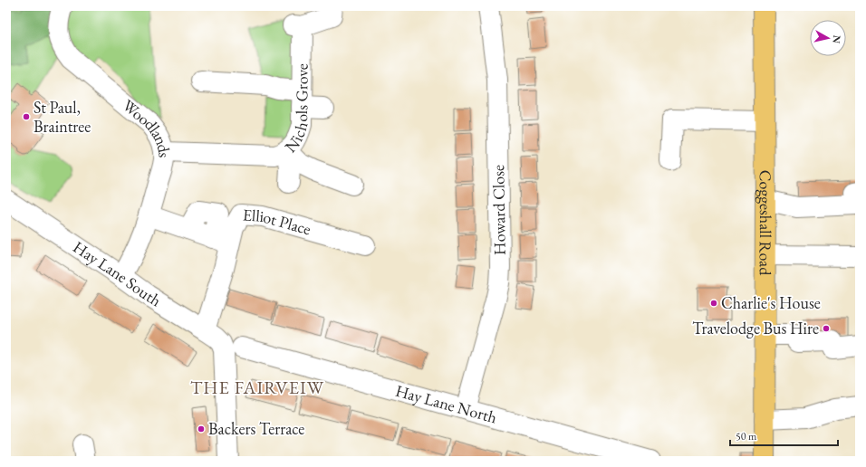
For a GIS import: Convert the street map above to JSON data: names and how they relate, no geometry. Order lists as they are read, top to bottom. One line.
{"streets":{"main road":["Coggeshall Road"],"street":["Nichols Grove","Woodlands","Howard Close","Elliot Place","Hay Lane South","Hay Lane North"]},"crossings":[["Nichols Grove","Woodlands"],["Woodlands","Hay Lane South"],["Howard Close","Hay Lane North"],["Elliot Place","Hay Lane South"],["Hay Lane South","Hay Lane North"]],"districts":["THE FAIRVEIW"],"places":["St Paul, Braintree","Charlie's House","Travelodge Bus Hire","Backers Terrace"],"scale_bar":"50 m","north":"right"}
